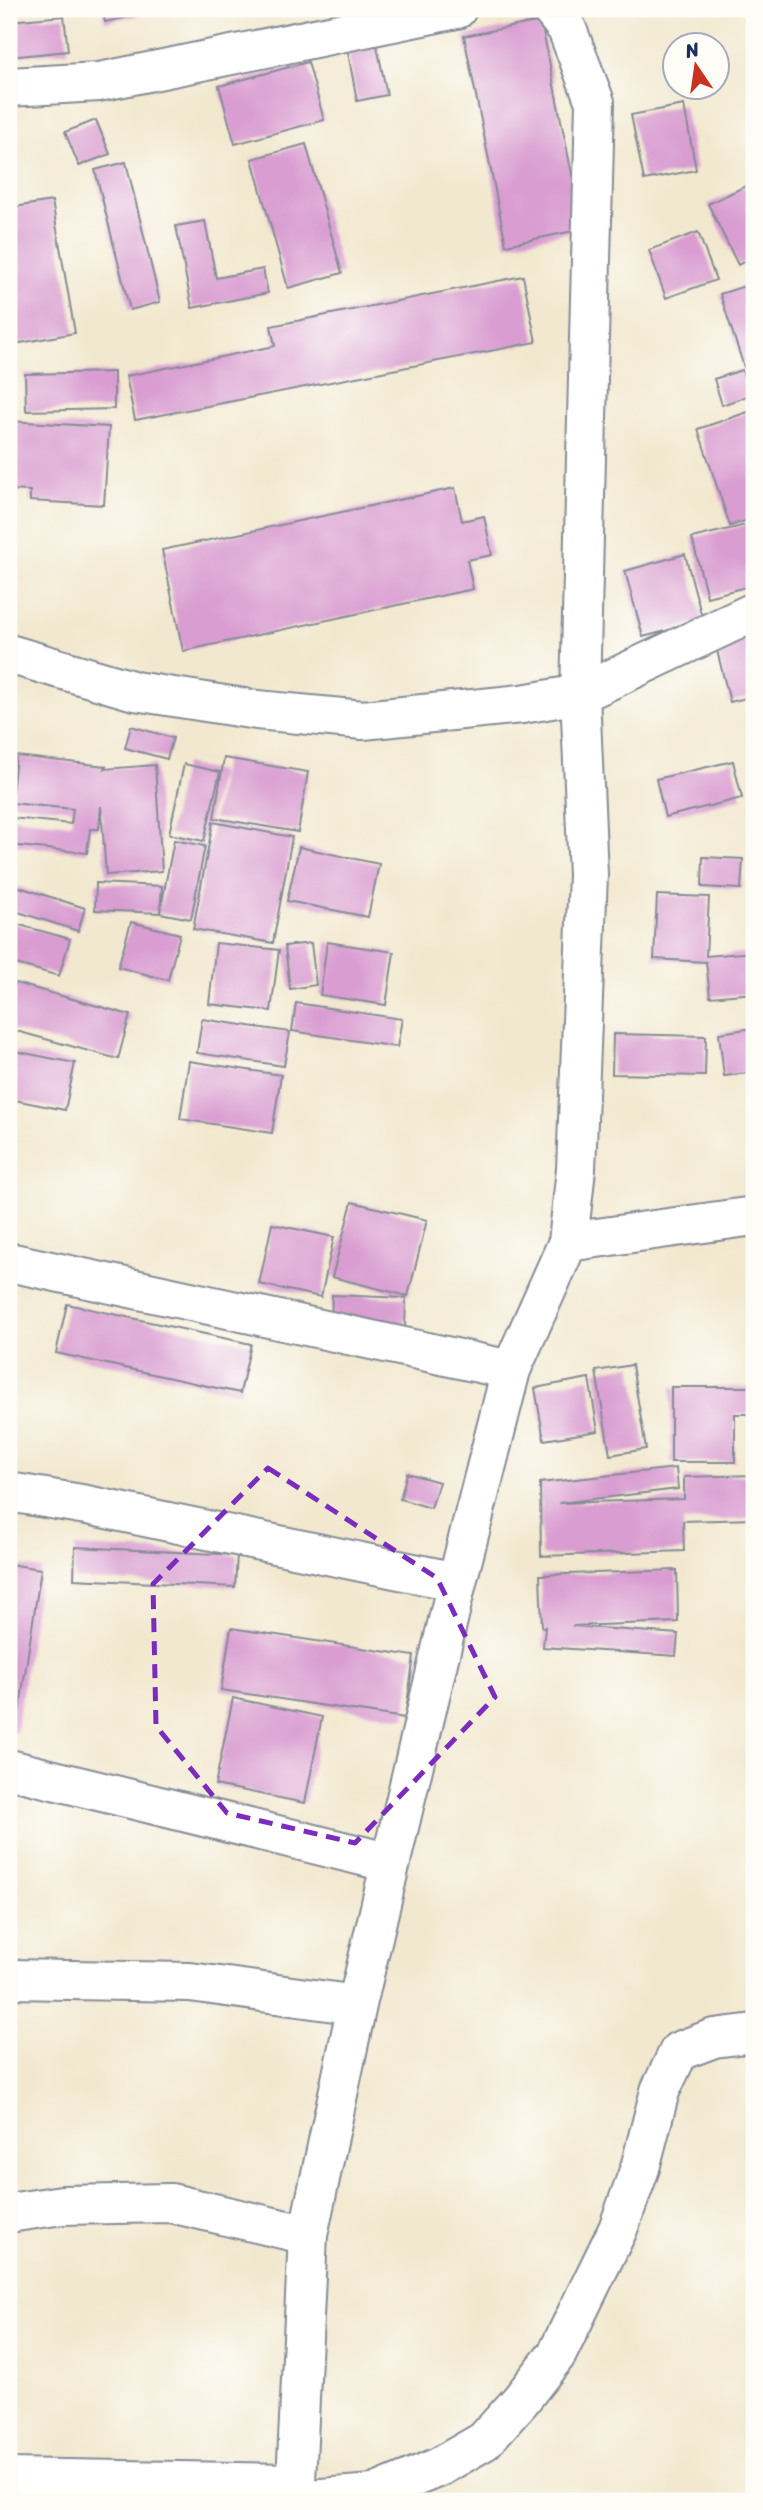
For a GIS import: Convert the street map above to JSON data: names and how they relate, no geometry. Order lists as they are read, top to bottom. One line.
{"north":"top"}
